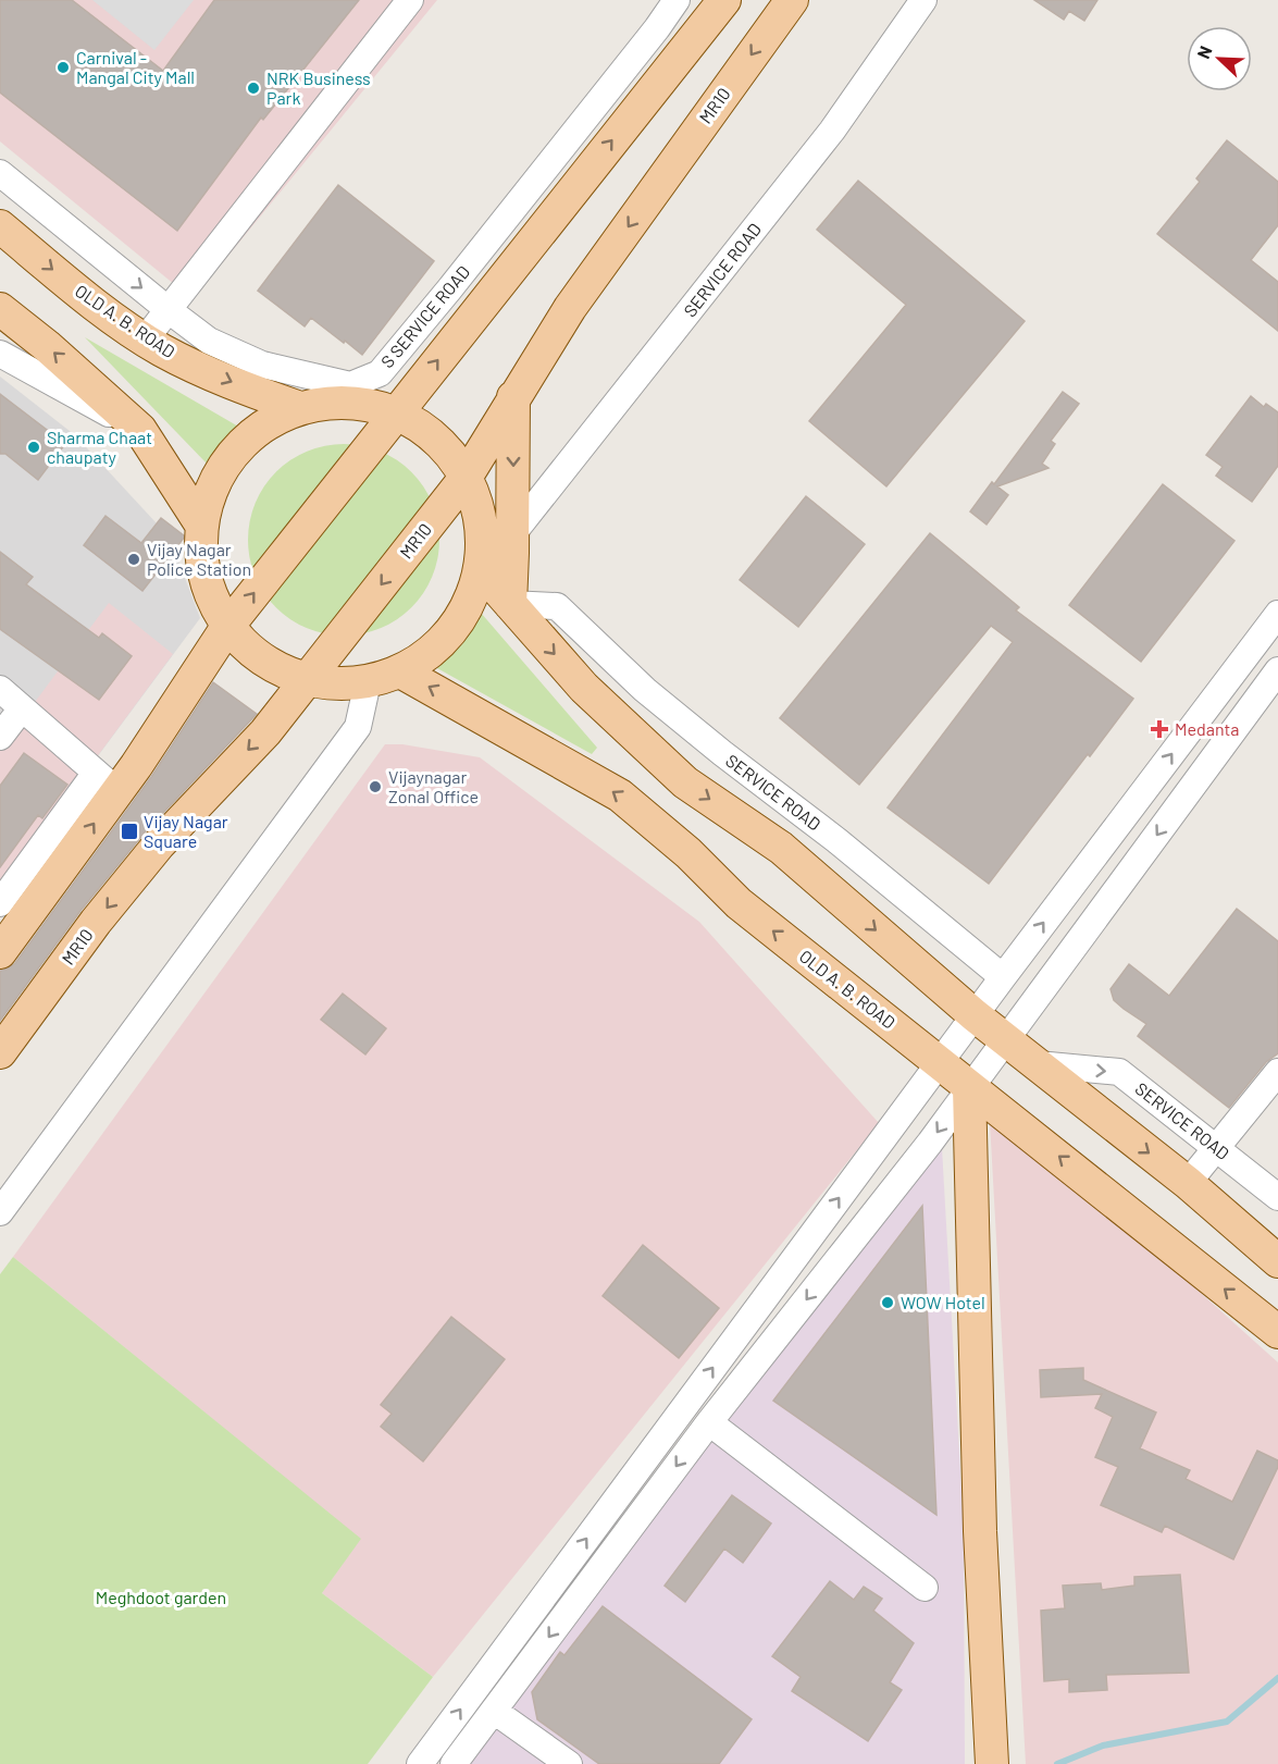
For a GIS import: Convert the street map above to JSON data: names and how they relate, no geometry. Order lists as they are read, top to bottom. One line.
{"streets":{"main road":["MR10","OLD A. B. ROAD"],"street":["SERVICE ROAD","S SERVICE ROAD"]},"parks":["Meghdoot garden"],"places":{"other":["Carnival - Mangal City Mall","NRK Business Park","Sharma Chaat chaupaty","Vijay Nagar Police Station","Vijaynagar Zonal Office","WOW Hotel"],"health":["Medanta"],"transit":["Vijay Nagar Square"]},"north":"top left"}
